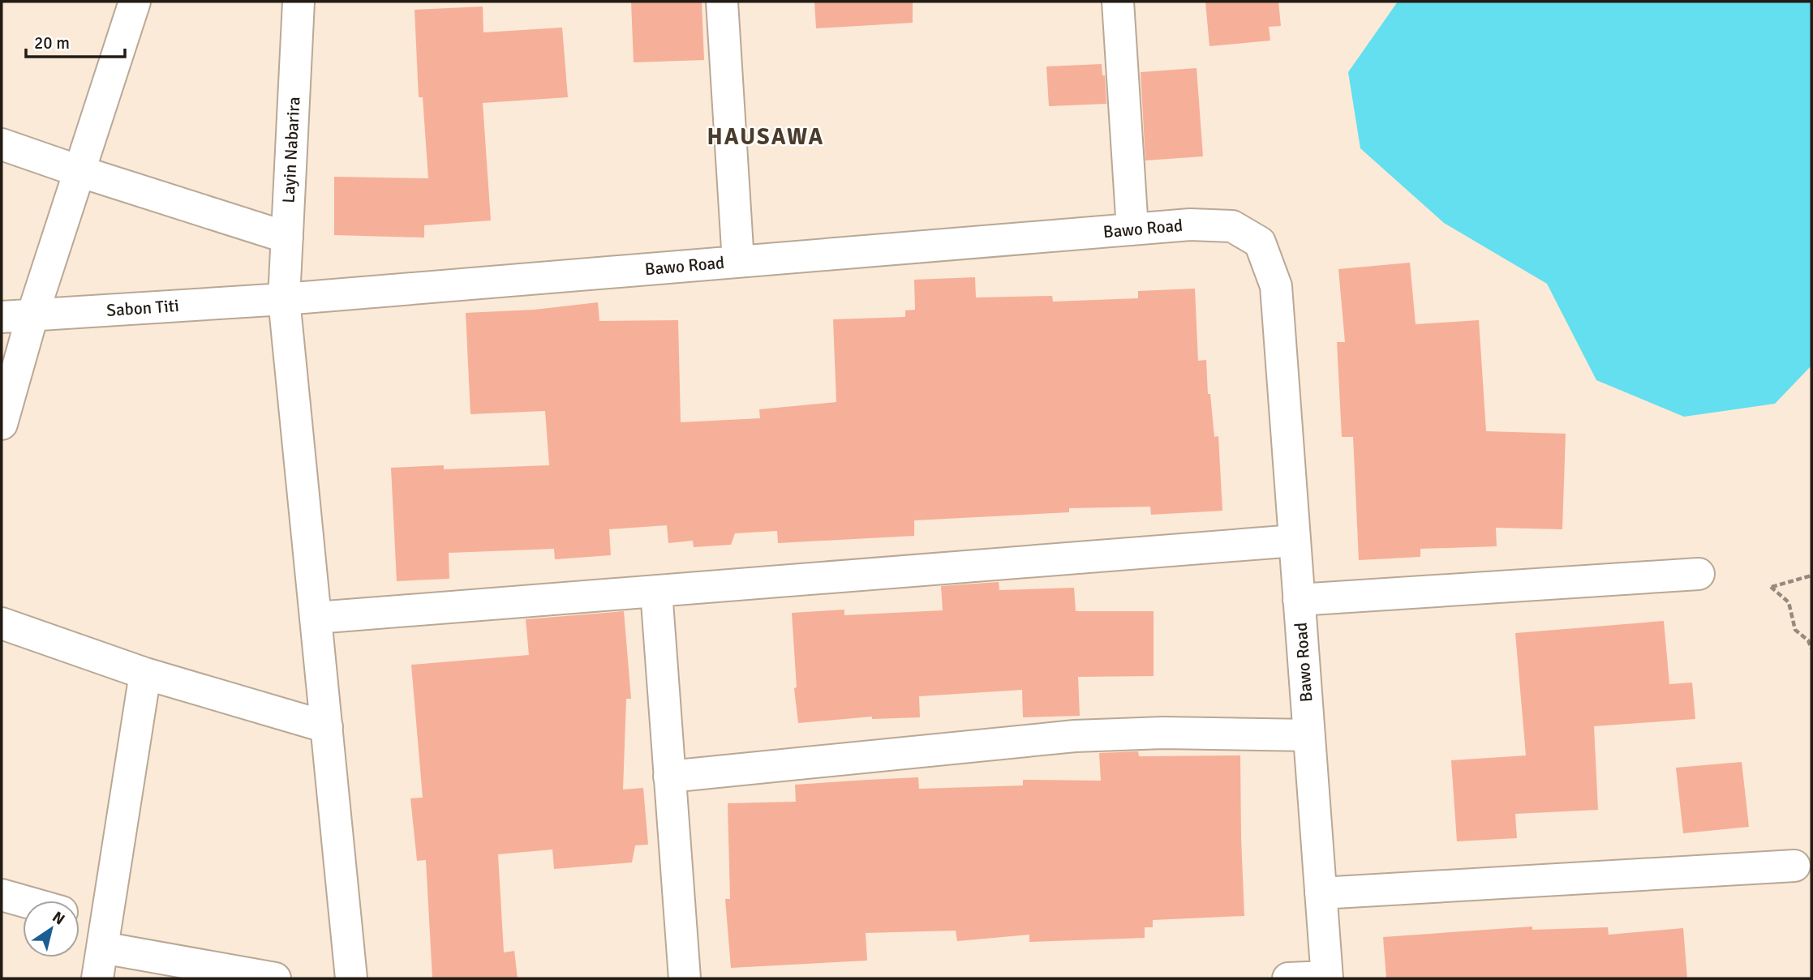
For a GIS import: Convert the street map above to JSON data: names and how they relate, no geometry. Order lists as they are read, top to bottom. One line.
{"streets":{"street":["Layin Nabarira","Bawo Road","Sabon Titi"]},"crossings":[["Layin Nabarira","Bawo Road"],["Layin Nabarira","Sabon Titi"],["Bawo Road","Sabon Titi"]],"districts":["HAUSAWA"],"scale_bar":"20 m","north":"top right"}
